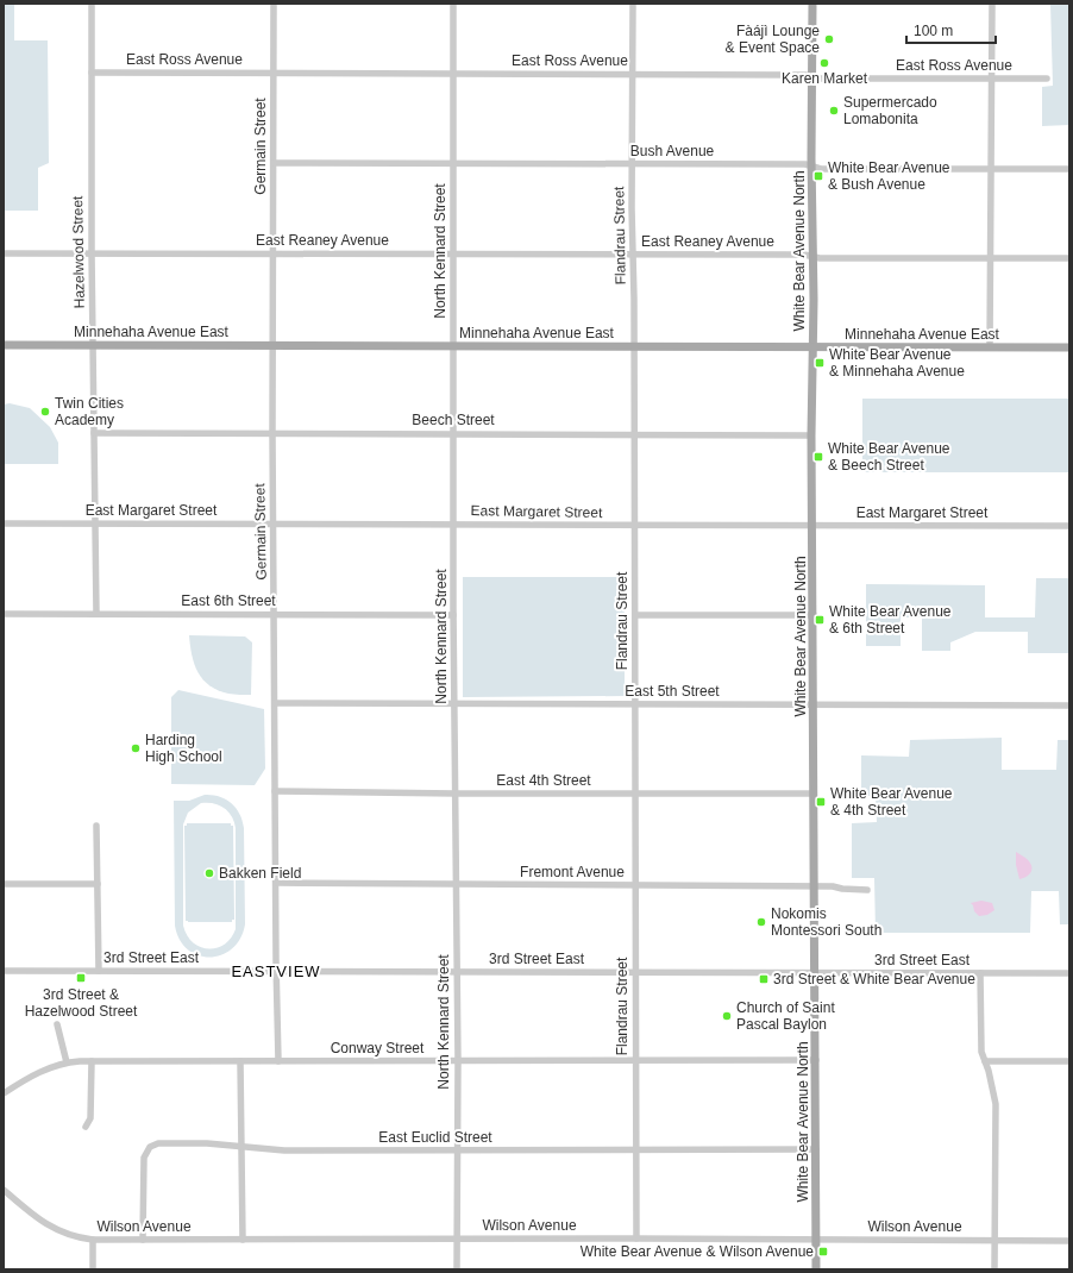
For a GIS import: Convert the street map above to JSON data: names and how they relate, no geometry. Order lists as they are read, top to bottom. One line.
{"streets":{"main road":["White Bear Avenue North","Minnehaha Avenue East"],"street":["East Ross Avenue","Germain Street","Bush Avenue","Flandrau Street","East Reaney Avenue","North Kennard Street","Hazelwood Street","Beech Street","East Margaret Street","East 6th Street","East 5th Street","East 4th Street","Fremont Avenue","3rd Street East","Conway Street","East Euclid Street","Wilson Avenue"]},"crossings":[["East Ross Avenue","Germain Street"],["East Ross Avenue","Flandrau Street"],["East Ross Avenue","North Kennard Street"],["East Ross Avenue","White Bear Avenue North"],["East Ross Avenue","Hazelwood Street"],["Germain Street","Bush Avenue"],["Germain Street","East Reaney Avenue"],["Germain Street","Minnehaha Avenue East"],["Germain Street","Beech Street"],["Germain Street","East Margaret Street"],["Germain Street","East 6th Street"],["Germain Street","East 5th Street"],["Germain Street","East 4th Street"],["Germain Street","Fremont Avenue"],["Germain Street","3rd Street East"],["Germain Street","Conway Street"],["Bush Avenue","Flandrau Street"],["Bush Avenue","North Kennard Street"],["Bush Avenue","White Bear Avenue North"],["Flandrau Street","East Reaney Avenue"],["Flandrau Street","Minnehaha Avenue East"],["Flandrau Street","Beech Street"],["Flandrau Street","East Margaret Street"],["Flandrau Street","East 5th Street"],["Flandrau Street","East 4th Street"],["Flandrau Street","Fremont Avenue"],["Flandrau Street","3rd Street East"],["Flandrau Street","Conway Street"],["Flandrau Street","East Euclid Street"],["Flandrau Street","Wilson Avenue"],["East Reaney Avenue","North Kennard Street"],["East Reaney Avenue","White Bear Avenue North"],["East Reaney Avenue","Hazelwood Street"],["North Kennard Street","Minnehaha Avenue East"],["North Kennard Street","Beech Street"],["North Kennard Street","East Margaret Street"],["North Kennard Street","East 6th Street"],["North Kennard Street","East 5th Street"],["North Kennard Street","East 4th Street"],["North Kennard Street","Fremont Avenue"],["North Kennard Street","3rd Street East"],["North Kennard Street","Conway Street"],["North Kennard Street","East Euclid Street"],["North Kennard Street","Wilson Avenue"],["White Bear Avenue North","Minnehaha Avenue East"],["White Bear Avenue North","Beech Street"],["White Bear Avenue North","East Margaret Street"],["White Bear Avenue North","East 5th Street"],["White Bear Avenue North","East 4th Street"],["White Bear Avenue North","Fremont Avenue"],["White Bear Avenue North","3rd Street East"],["White Bear Avenue North","Conway Street"],["White Bear Avenue North","East Euclid Street"],["White Bear Avenue North","Wilson Avenue"],["Hazelwood Street","Minnehaha Avenue East"],["Hazelwood Street","Beech Street"],["Hazelwood Street","East Margaret Street"],["Hazelwood Street","East 6th Street"],["East Euclid Street","Wilson Avenue"]],"districts":["EASTVIEW"],"places":{"other":["Fàájì Lounge & Event Space","Karen Market","Supermercado Lomabonita","Twin Cities Academy","Harding High School","Bakken Field","Nokomis Montessori South","Church of Saint Pascal Baylon"],"transit":["White Bear Avenue & Bush Avenue","White Bear Avenue & Minnehaha Avenue","White Bear Avenue & Beech Street","White Bear Avenue & 6th Street","White Bear Avenue & 4th Street","3rd Street & Hazelwood Street","3rd Street & White Bear Avenue","White Bear Avenue & Wilson Avenue"]},"scale_bar":"100 m"}
